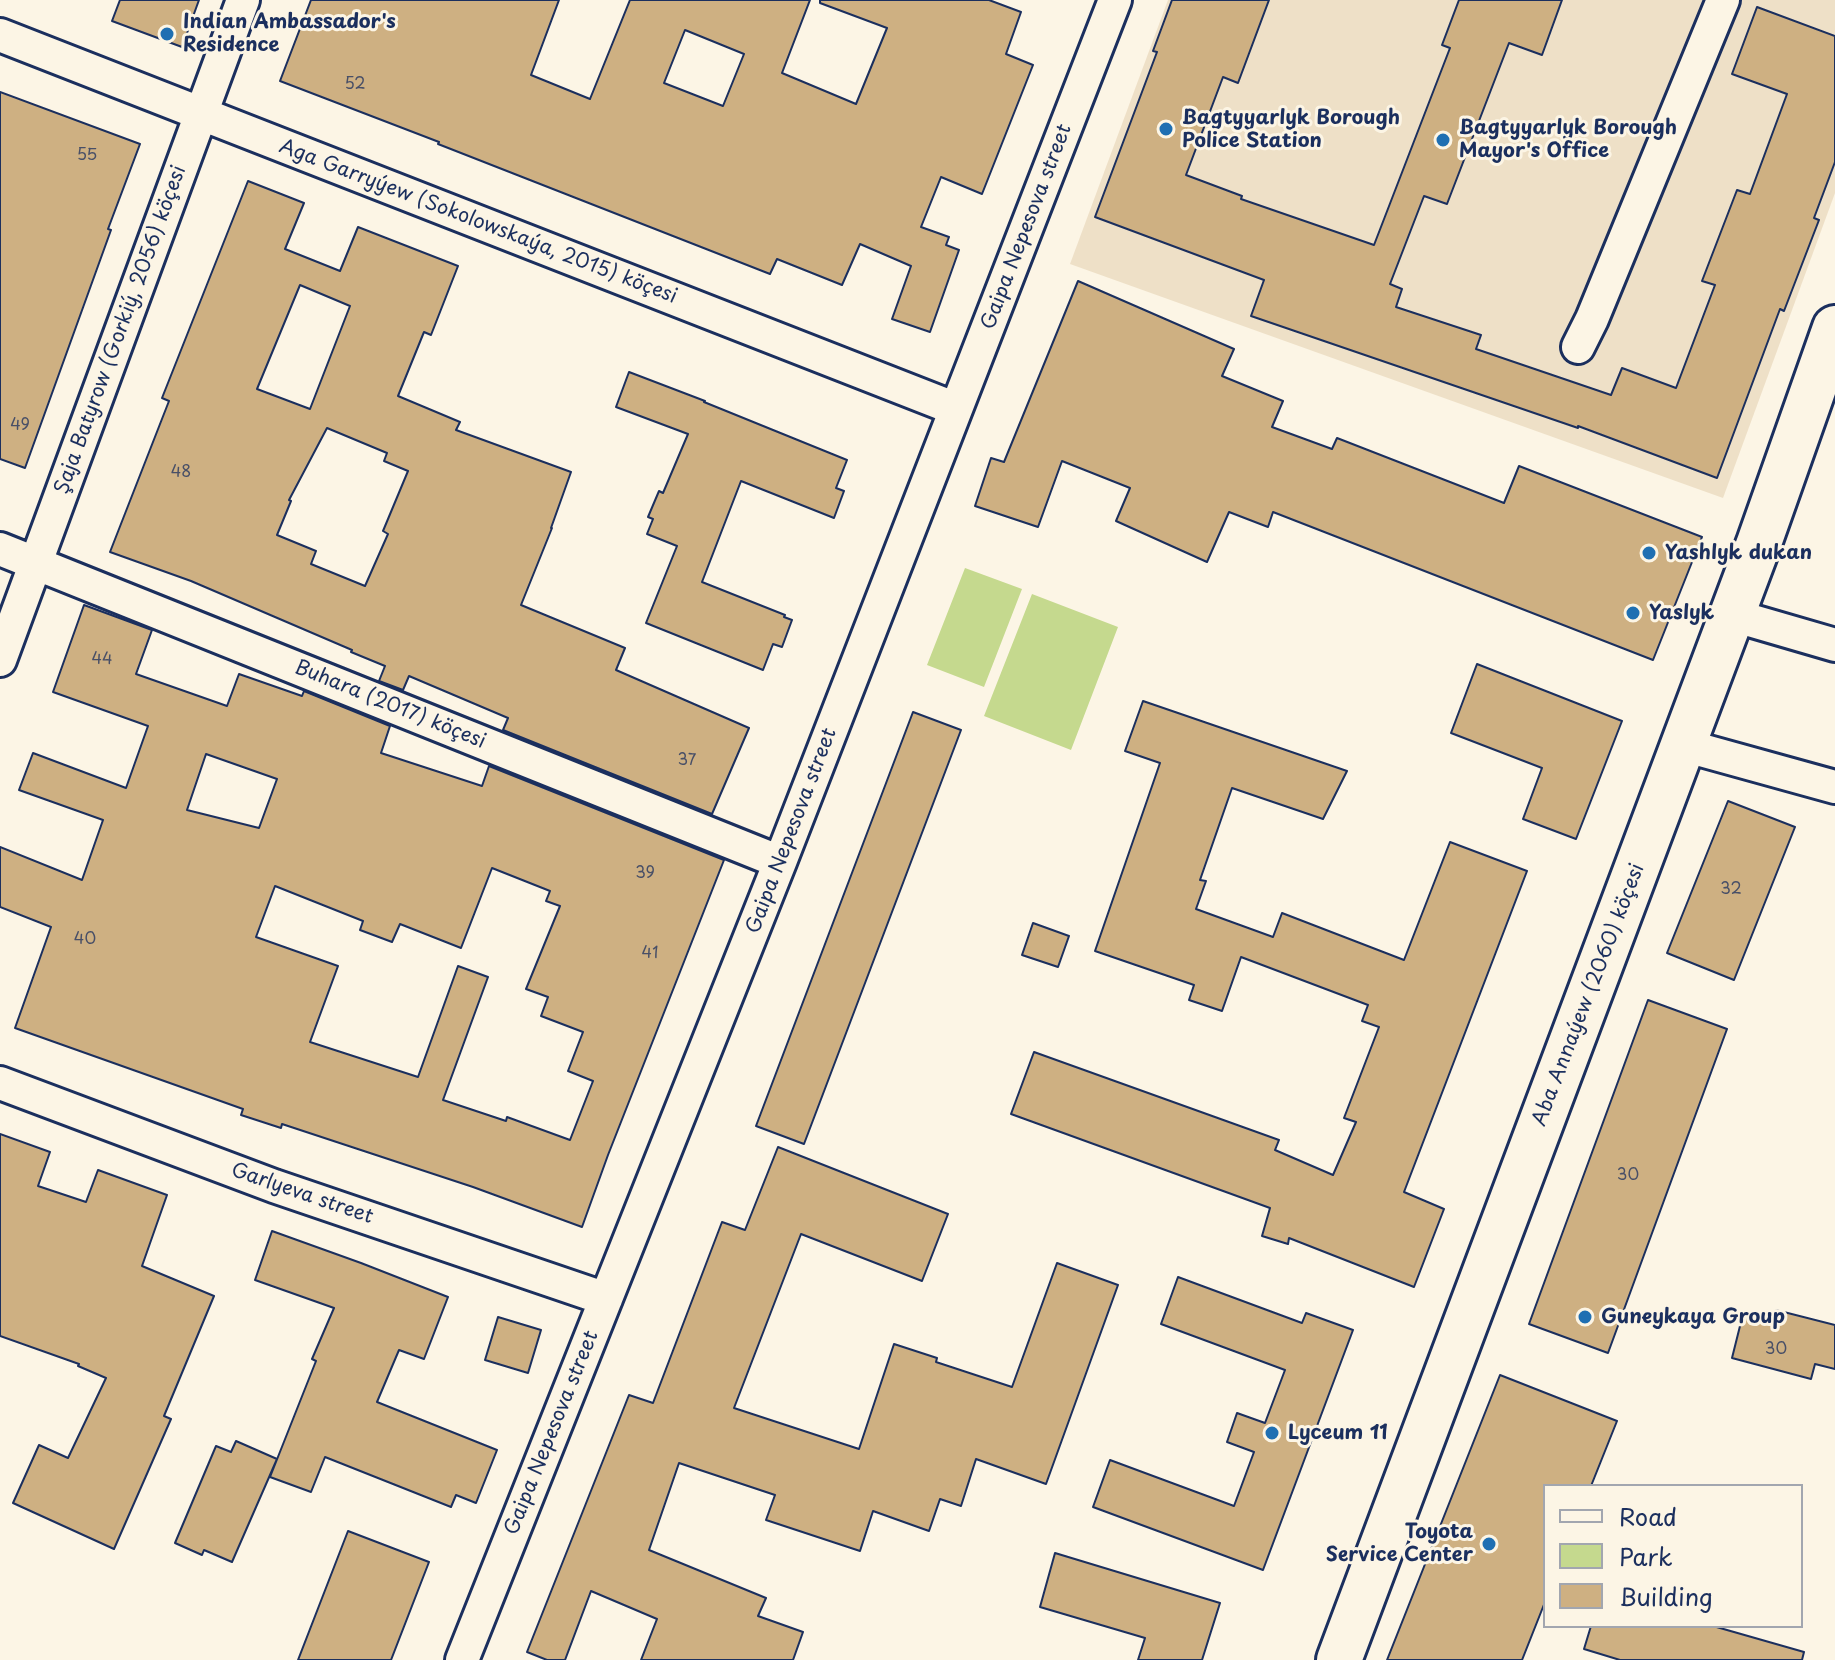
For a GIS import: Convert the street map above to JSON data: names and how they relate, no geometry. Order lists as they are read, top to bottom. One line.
{"streets":{"street":["Aga Garryýew (Sokolowskaýa, 2015) köçesi","Gaipa Nepesova street","Şaja Batyrow (Gorkiý, 2056) köçesi","Buhara (2017) köçesi","Aba Annaýew (2060) köçesi","Garlyeva street"]},"crossings":[["Aga Garryýew (Sokolowskaýa, 2015) köçesi","Gaipa Nepesova street"],["Aga Garryýew (Sokolowskaýa, 2015) köçesi","Şaja Batyrow (Gorkiý, 2056) köçesi"],["Gaipa Nepesova street","Buhara (2017) köçesi"],["Gaipa Nepesova street","Garlyeva street"],["Şaja Batyrow (Gorkiý, 2056) köçesi","Buhara (2017) köçesi"]],"places":["Indian Ambassador's Residence","Bagtyyarlyk Borough Police Station","Bagtyyarlyk Borough Mayor's Office","Yashlyk dukan","Yaslyk","Guneykaya Group","Lyceum 11","Toyota Service Center"],"house_numbers":["52","55","49","48","44","37","39","32","40","41","30","30"],"legend":["Road","Park","Building"]}
